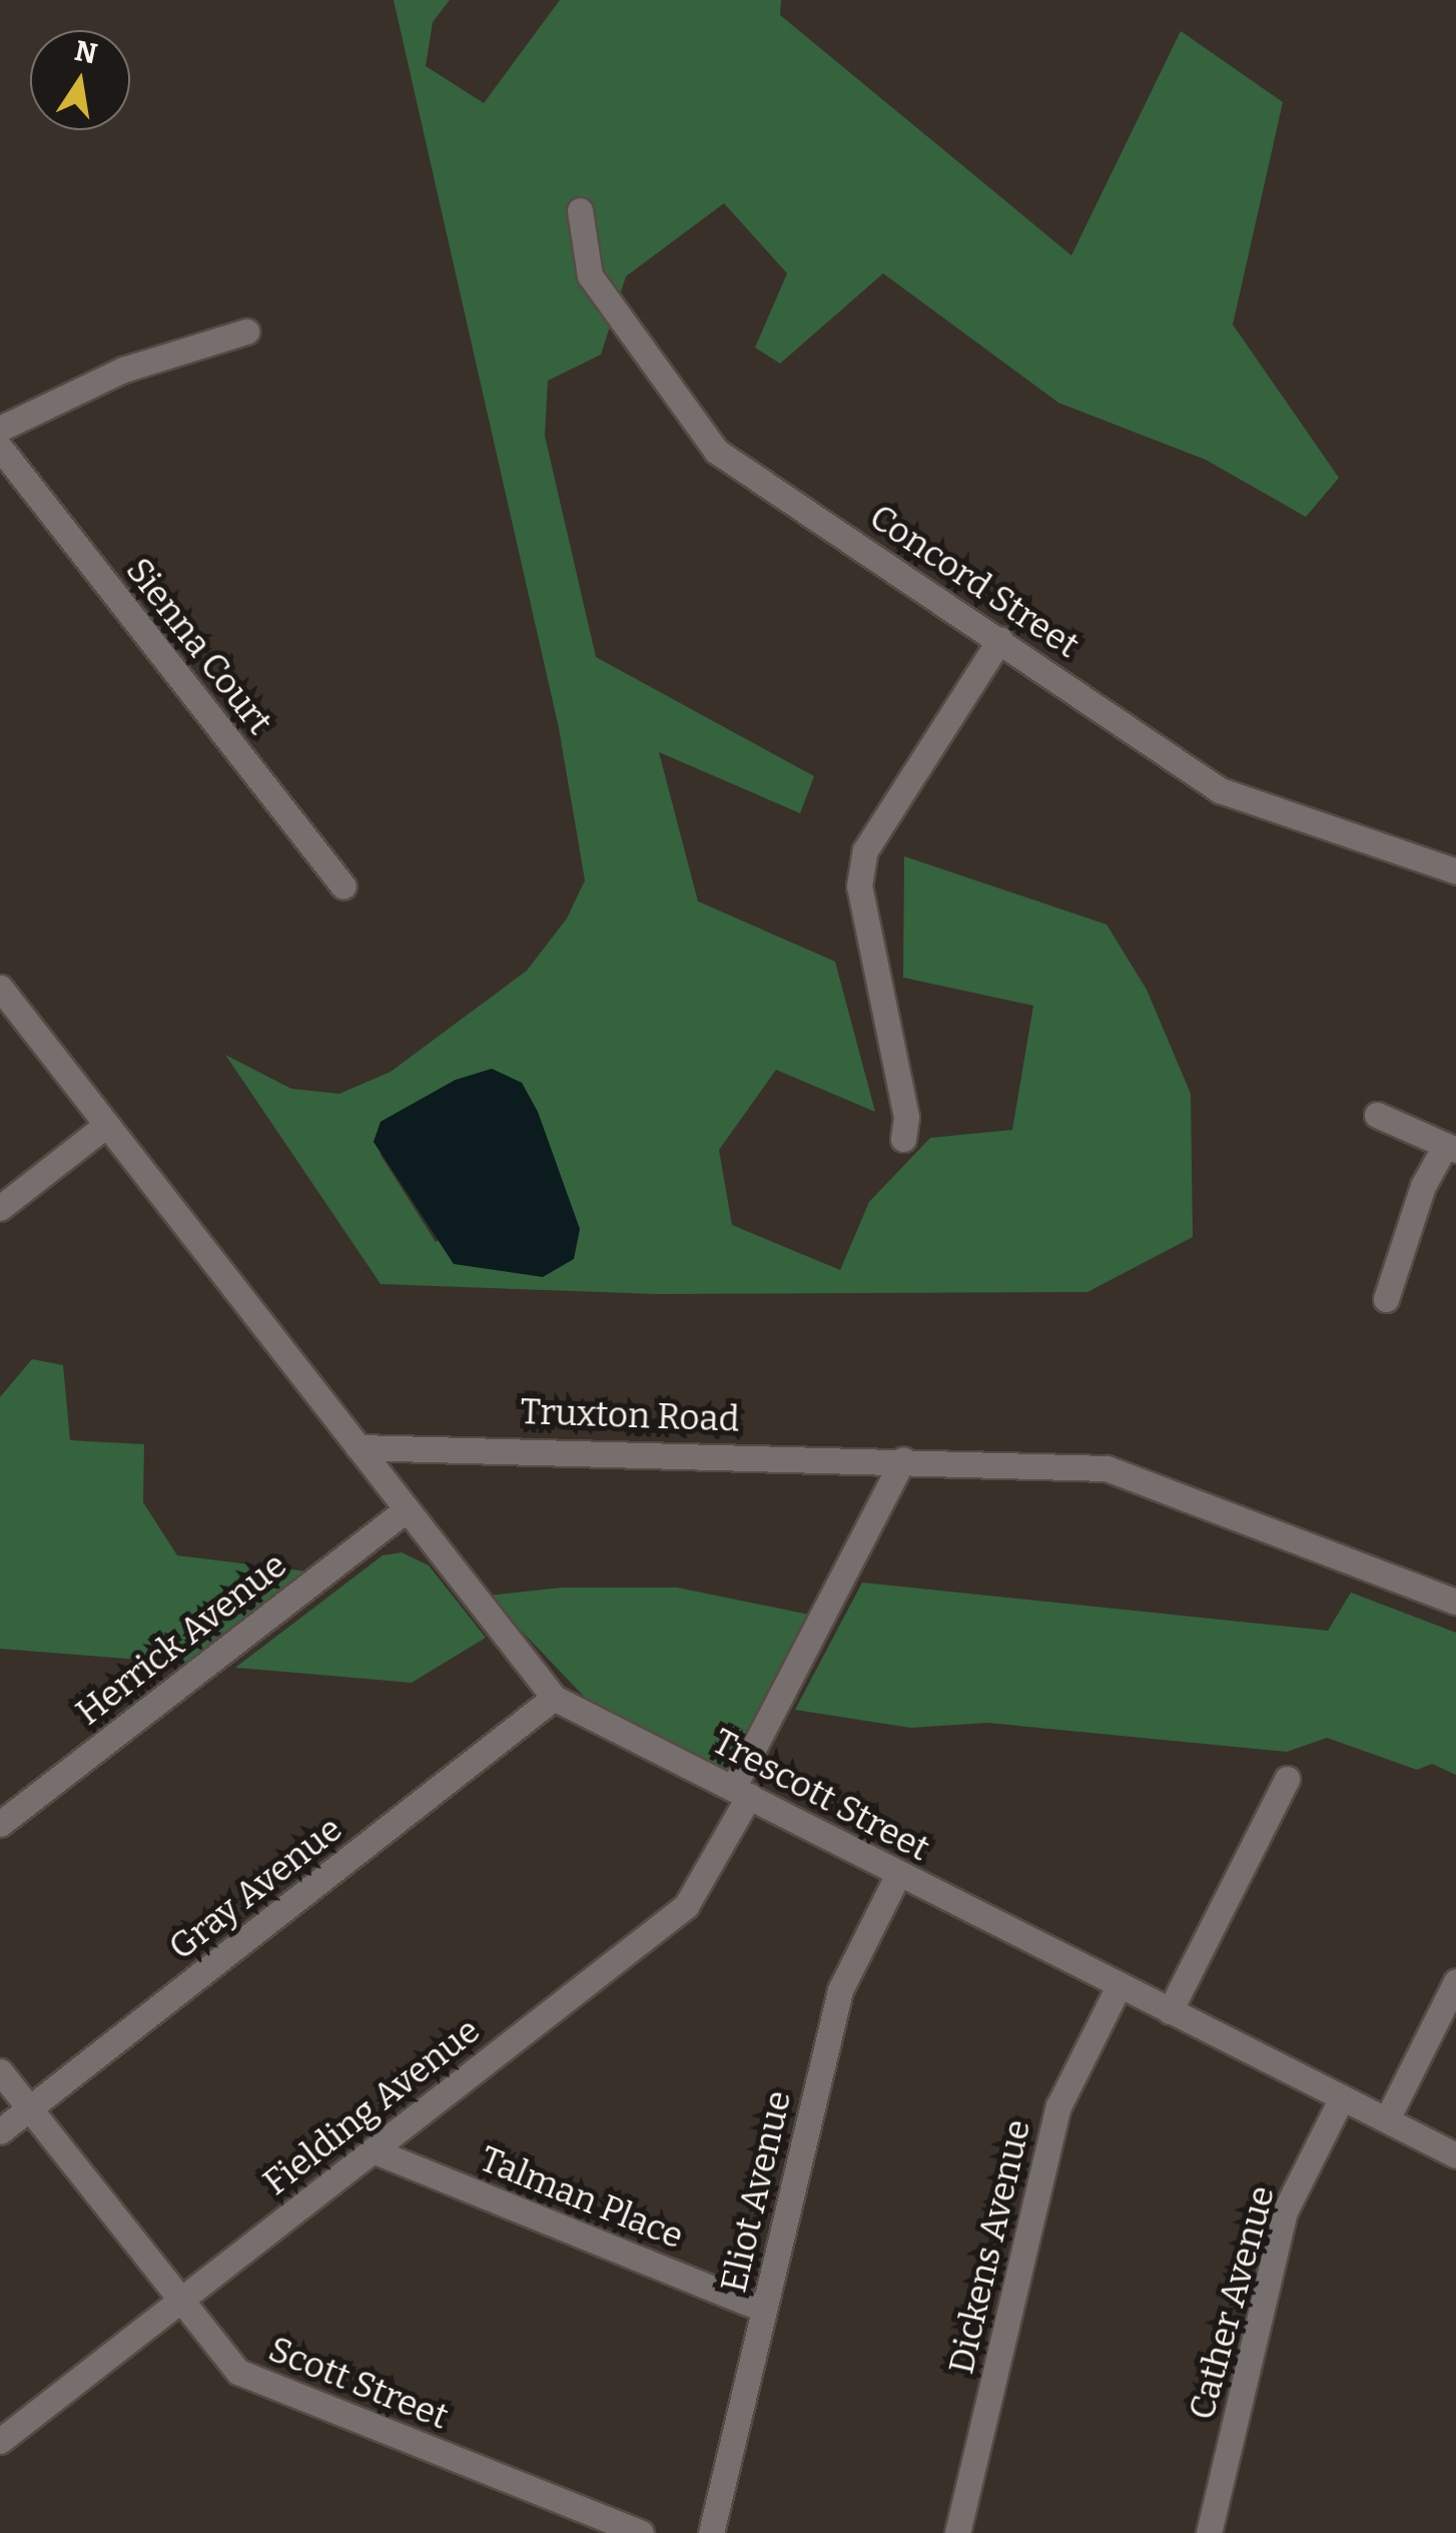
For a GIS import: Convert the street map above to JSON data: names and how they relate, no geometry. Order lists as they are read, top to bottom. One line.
{"streets":{"street":["Concord Street","Sienna Court","Truxton Road","Herrick Avenue","Trescott Street","Gray Avenue","Fielding Avenue","Eliot Avenue","Talman Place","Dickens Avenue","Cather Avenue","Scott Street"]},"crossings":[["Truxton Road","Trescott Street"],["Truxton Road","Fielding Avenue"],["Herrick Avenue","Trescott Street"],["Trescott Street","Gray Avenue"],["Trescott Street","Fielding Avenue"],["Trescott Street","Eliot Avenue"],["Trescott Street","Dickens Avenue"],["Trescott Street","Cather Avenue"],["Gray Avenue","Scott Street"],["Fielding Avenue","Talman Place"],["Fielding Avenue","Scott Street"],["Eliot Avenue","Talman Place"]],"north":"top"}
